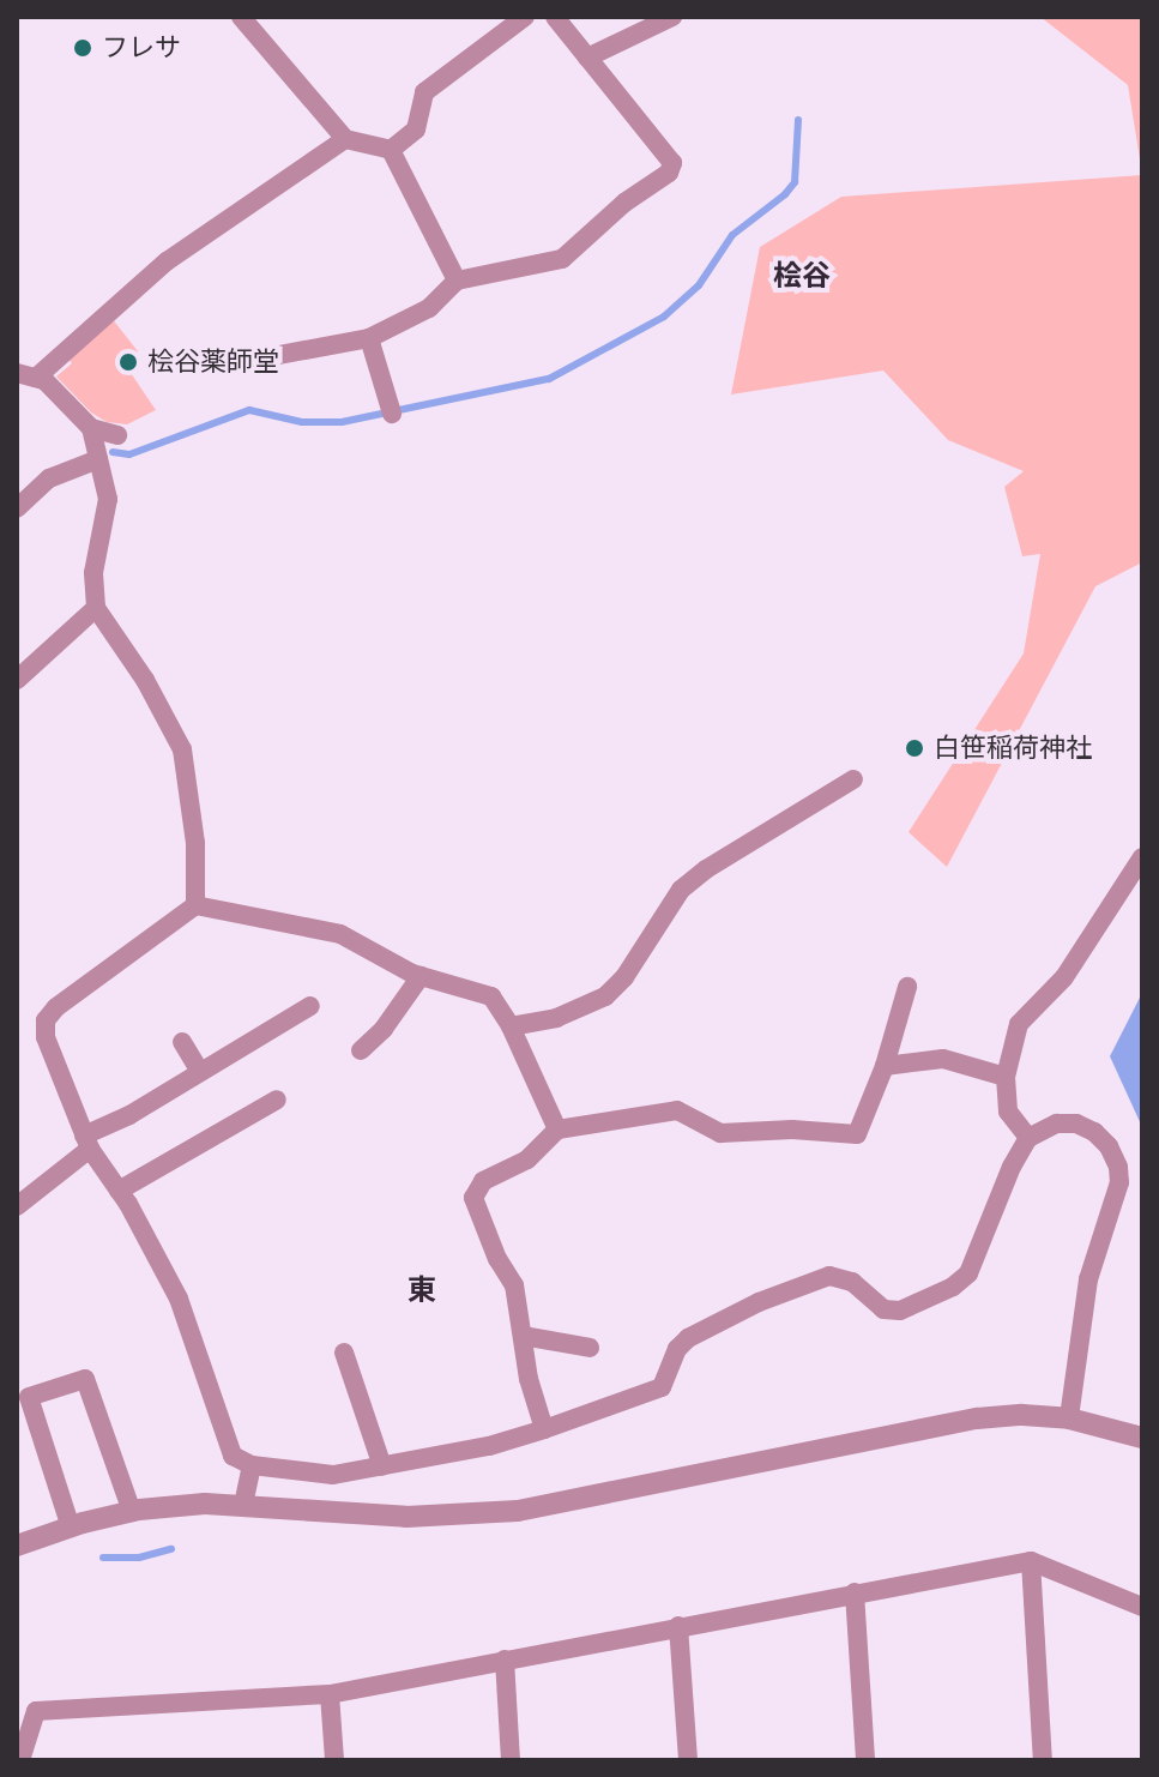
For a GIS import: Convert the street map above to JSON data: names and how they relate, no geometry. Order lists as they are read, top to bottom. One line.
{"districts":["桧谷","東"],"places":["フレサ","桧谷薬師堂","白笹稲荷神社"]}
